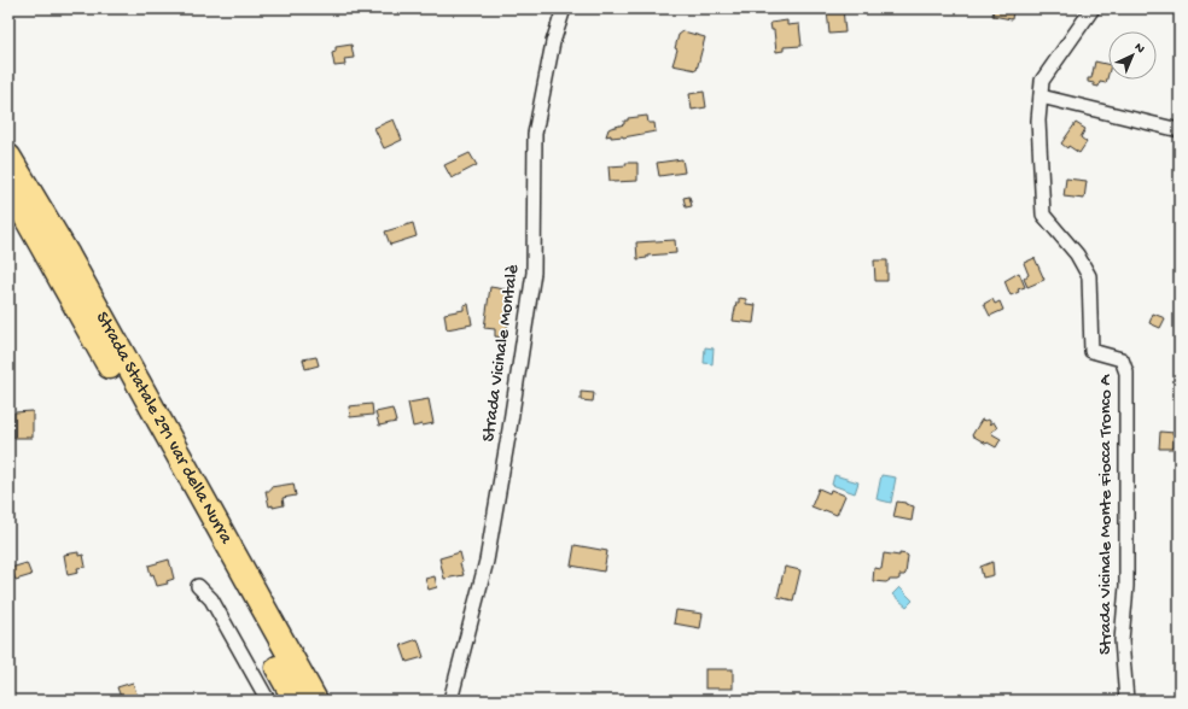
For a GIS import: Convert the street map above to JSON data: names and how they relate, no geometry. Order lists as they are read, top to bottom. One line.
{"streets":{"highway":["Strada Statale 291 var della Nurra"],"street":["Strada Vicinale Montalè","Strada Vicinale Monte Fiocca Tronco A"]},"north":"top right"}
